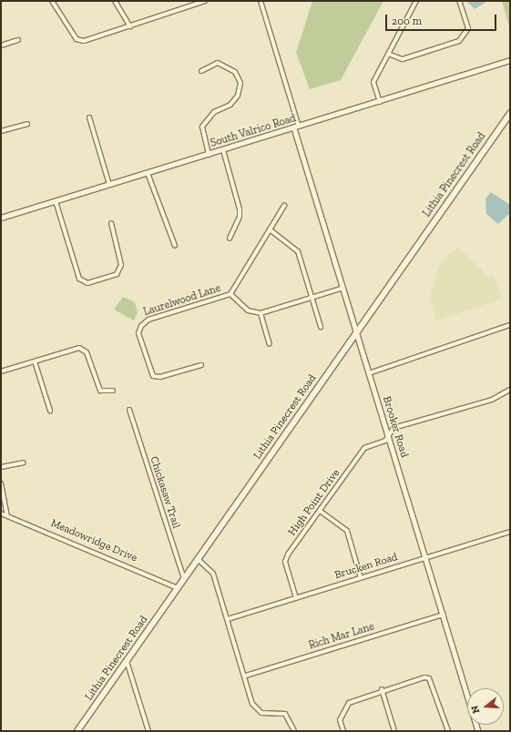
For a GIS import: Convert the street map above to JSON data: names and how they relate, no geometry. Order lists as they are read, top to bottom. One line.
{"streets":{"main road":["Lithia Pinecrest Road"],"street":["South Valrico Road","Laurelwood Lane","Brooker Road","Chickasaw Trail","High Point Drive","Meadowridge Drive","Brucken Road","Rich Mar Lane"]},"crossings":[["South Valrico Road","Brooker Road"],["Lithia Pinecrest Road","Brooker Road"],["Lithia Pinecrest Road","Chickasaw Trail"],["Lithia Pinecrest Road","Meadowridge Drive"],["Brooker Road","High Point Drive"],["Brooker Road","Brucken Road"],["Brooker Road","Rich Mar Lane"],["High Point Drive","Brucken Road"]],"scale_bar":"200 m","north":"left"}
